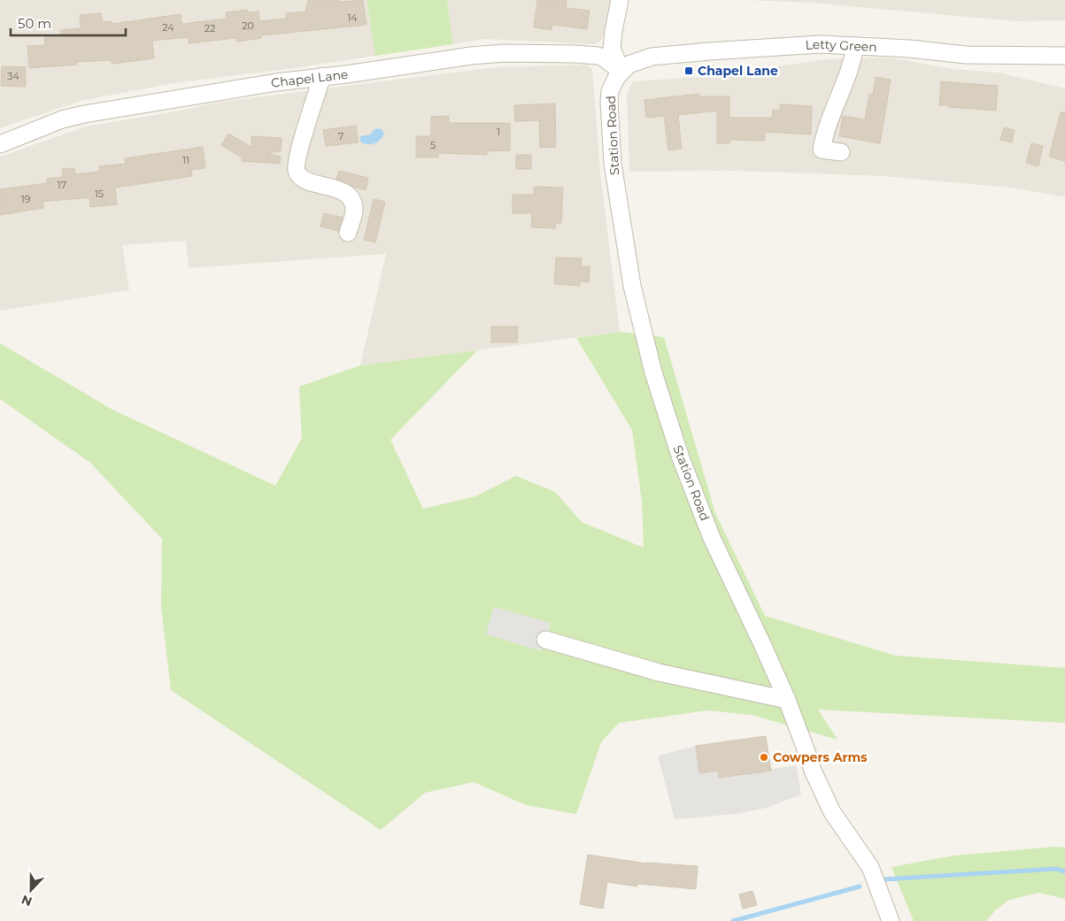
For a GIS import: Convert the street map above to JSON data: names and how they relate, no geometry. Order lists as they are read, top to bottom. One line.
{"streets":{"street":["Letty Green","Chapel Lane","Station Road"]},"crossings":[["Letty Green","Chapel Lane"],["Letty Green","Station Road"],["Chapel Lane","Station Road"]],"places":{"transit":["Chapel Lane"],"other":["Cowpers Arms"]},"house_numbers":["14","20","24","22","34","1","7","5","11","17","15","19"],"scale_bar":"50 m","north":"bottom"}
